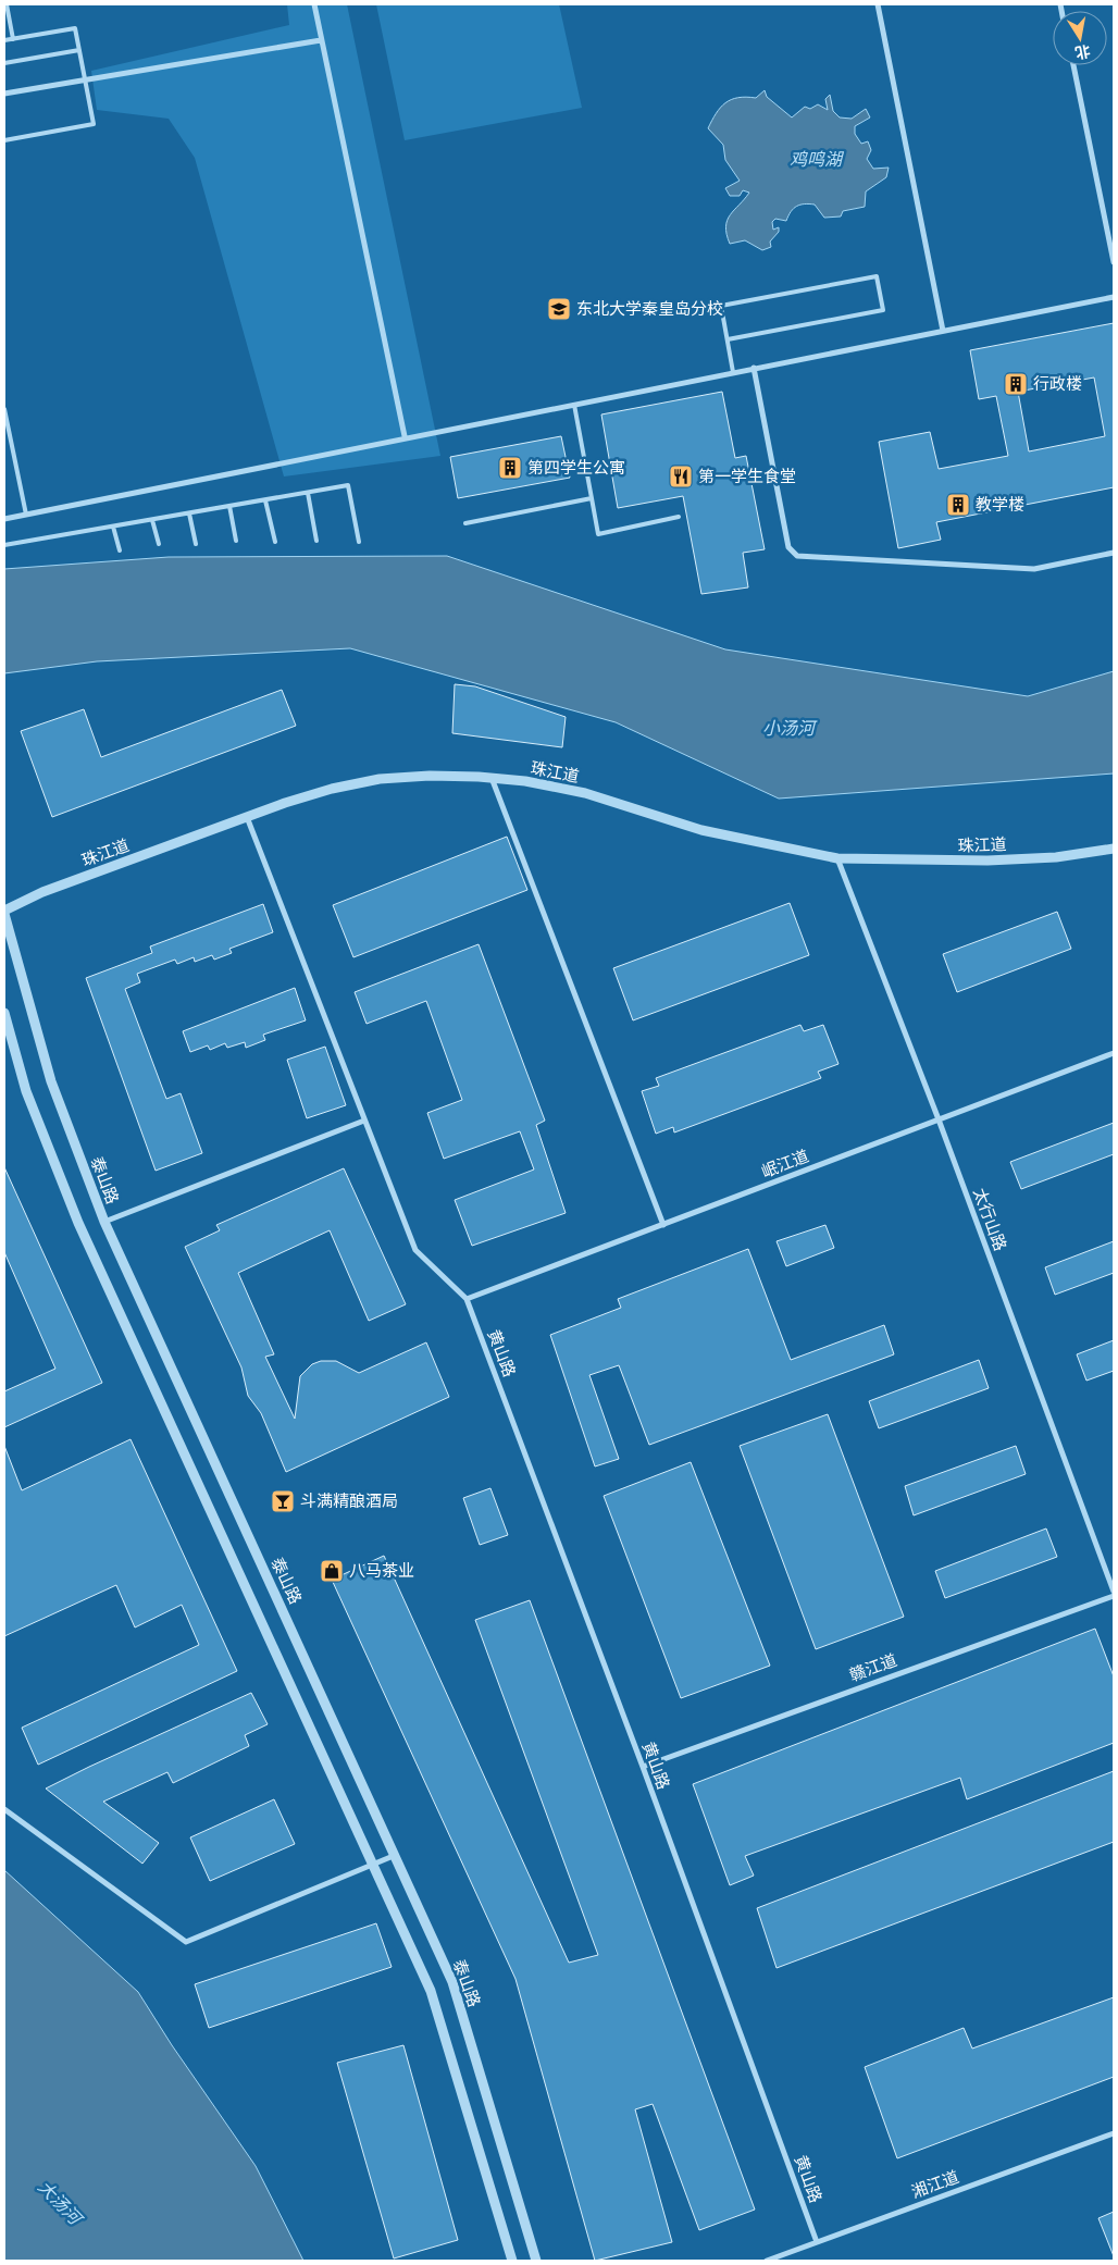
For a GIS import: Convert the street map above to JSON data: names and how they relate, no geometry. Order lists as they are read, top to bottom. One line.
{"streets":{"street":["珠江道","岷江道","泰山路","太行山路","黄山路","赣江道","湘江道"]},"crossings":[["珠江道","泰山路"],["珠江道","太行山路"],["岷江道","太行山路"],["岷江道","黄山路"],["太行山路","赣江道"],["黄山路","赣江道"],["黄山路","湘江道"]],"water":["鸡鸣湖","小汤河","大汤河"],"places":{"school or university":["东北大学秦皇岛分校"],"building":["行政楼","第四学生公寓","教学楼"],"restaurant":["第一学生食堂"],"bar":["斗满精酿酒局"],"shop":["八马茶业"]},"north":"bottom"}
